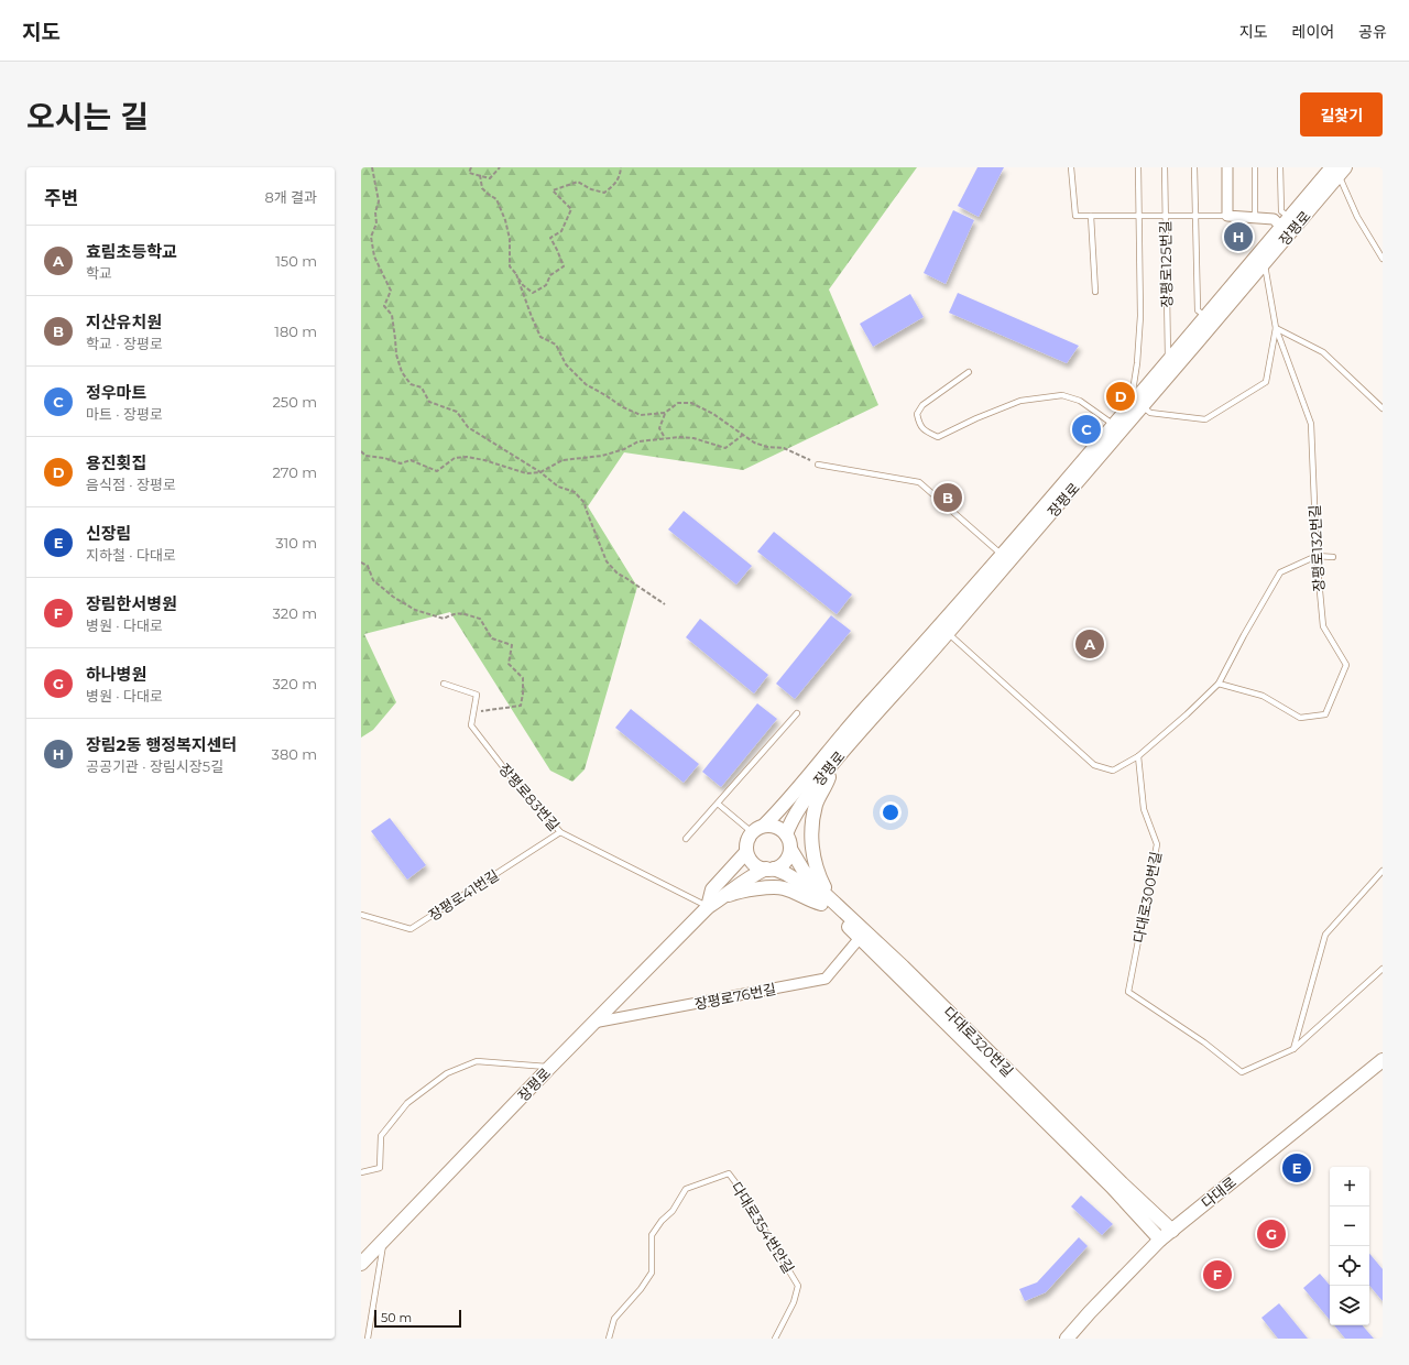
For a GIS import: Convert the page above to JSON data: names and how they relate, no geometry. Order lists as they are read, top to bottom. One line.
{"streets":{"street":["장평로","장평로76번길","다대로320번길","다대로"],"lane":["장평로125번길","장평로132번길","장평로83번길","장평로41번길","다대로300번길","다대로354번안길"]},"crossings":[["장평로","장평로125번길"],["장평로","장평로132번길"],["장평로","장평로83번길"],["장평로","장평로76번길"],["장평로","다대로320번길"],["장평로83번길","장평로41번길"],["장평로76번길","다대로320번길"],["다대로320번길","다대로"]],"scale_bar":"50 m","page":{"header":"지도","nav":["지도","레이어","공유"],"title":"오시는 길","buttons":"길찾기","heading":["주변","8개 결과"],"pins":["H","D","C","B","A","E","G","F"],"list":[{"mark":"A","name":"효림초등학교","note":"학교","value":"150 m"},{"mark":"B","name":"지산유치원","note":"학교 · 장평로","value":"180 m"},{"mark":"C","name":"정우마트","note":"마트 · 장평로","value":"250 m"},{"mark":"D","name":"용진횟집","note":"음식점 · 장평로","value":"270 m"},{"mark":"E","name":"신장림","note":"지하철 · 다대로","value":"310 m"},{"mark":"F","name":"장림한서병원","note":"병원 · 다대로","value":"320 m"},{"mark":"G","name":"하나병원","note":"병원 · 다대로","value":"320 m"},{"mark":"H","name":"장림2동 행정복지센터","note":"공공기관 · 장림시장5길","value":"380 m"}],"map_buttons":["+","−"],"scale":"50 m"}}
